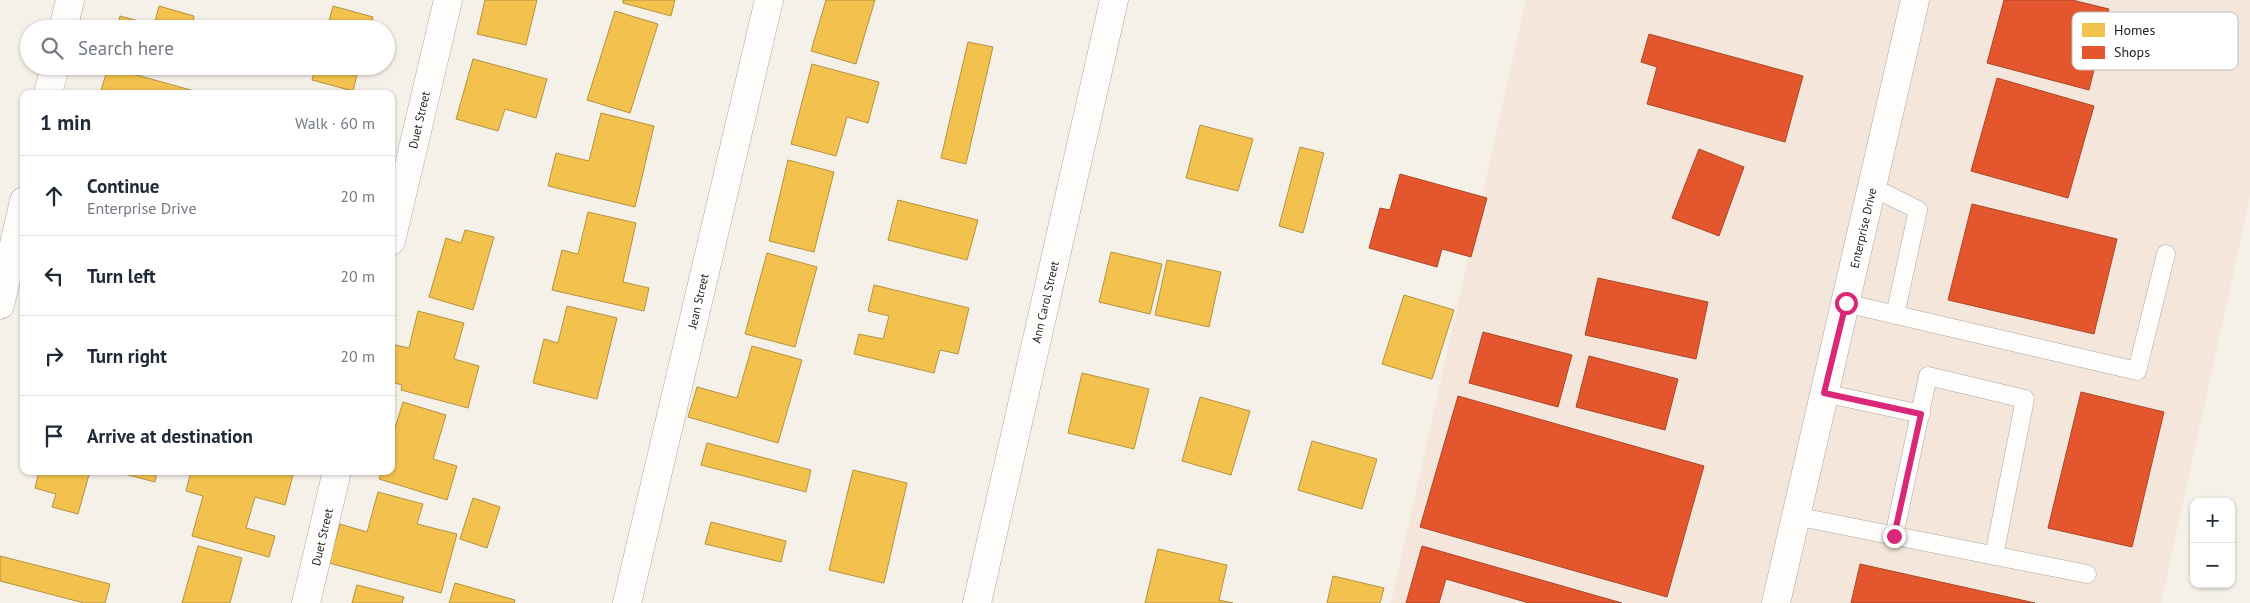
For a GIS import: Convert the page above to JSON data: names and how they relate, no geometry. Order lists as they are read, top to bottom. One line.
{"streets":{"street":["Duet Street","Enterprise Drive","Jean Street","Ann Carol Street"]},"legend":["Homes","Shops"],"page":{"search":"Search here","heading":["1 min","Walk · 60 m"],"list":[["Continue","Enterprise Drive","20 m"],["Turn left","20 m"],["Turn right","20 m"],"Arrive at destination"],"map_buttons":["+","−"]}}
